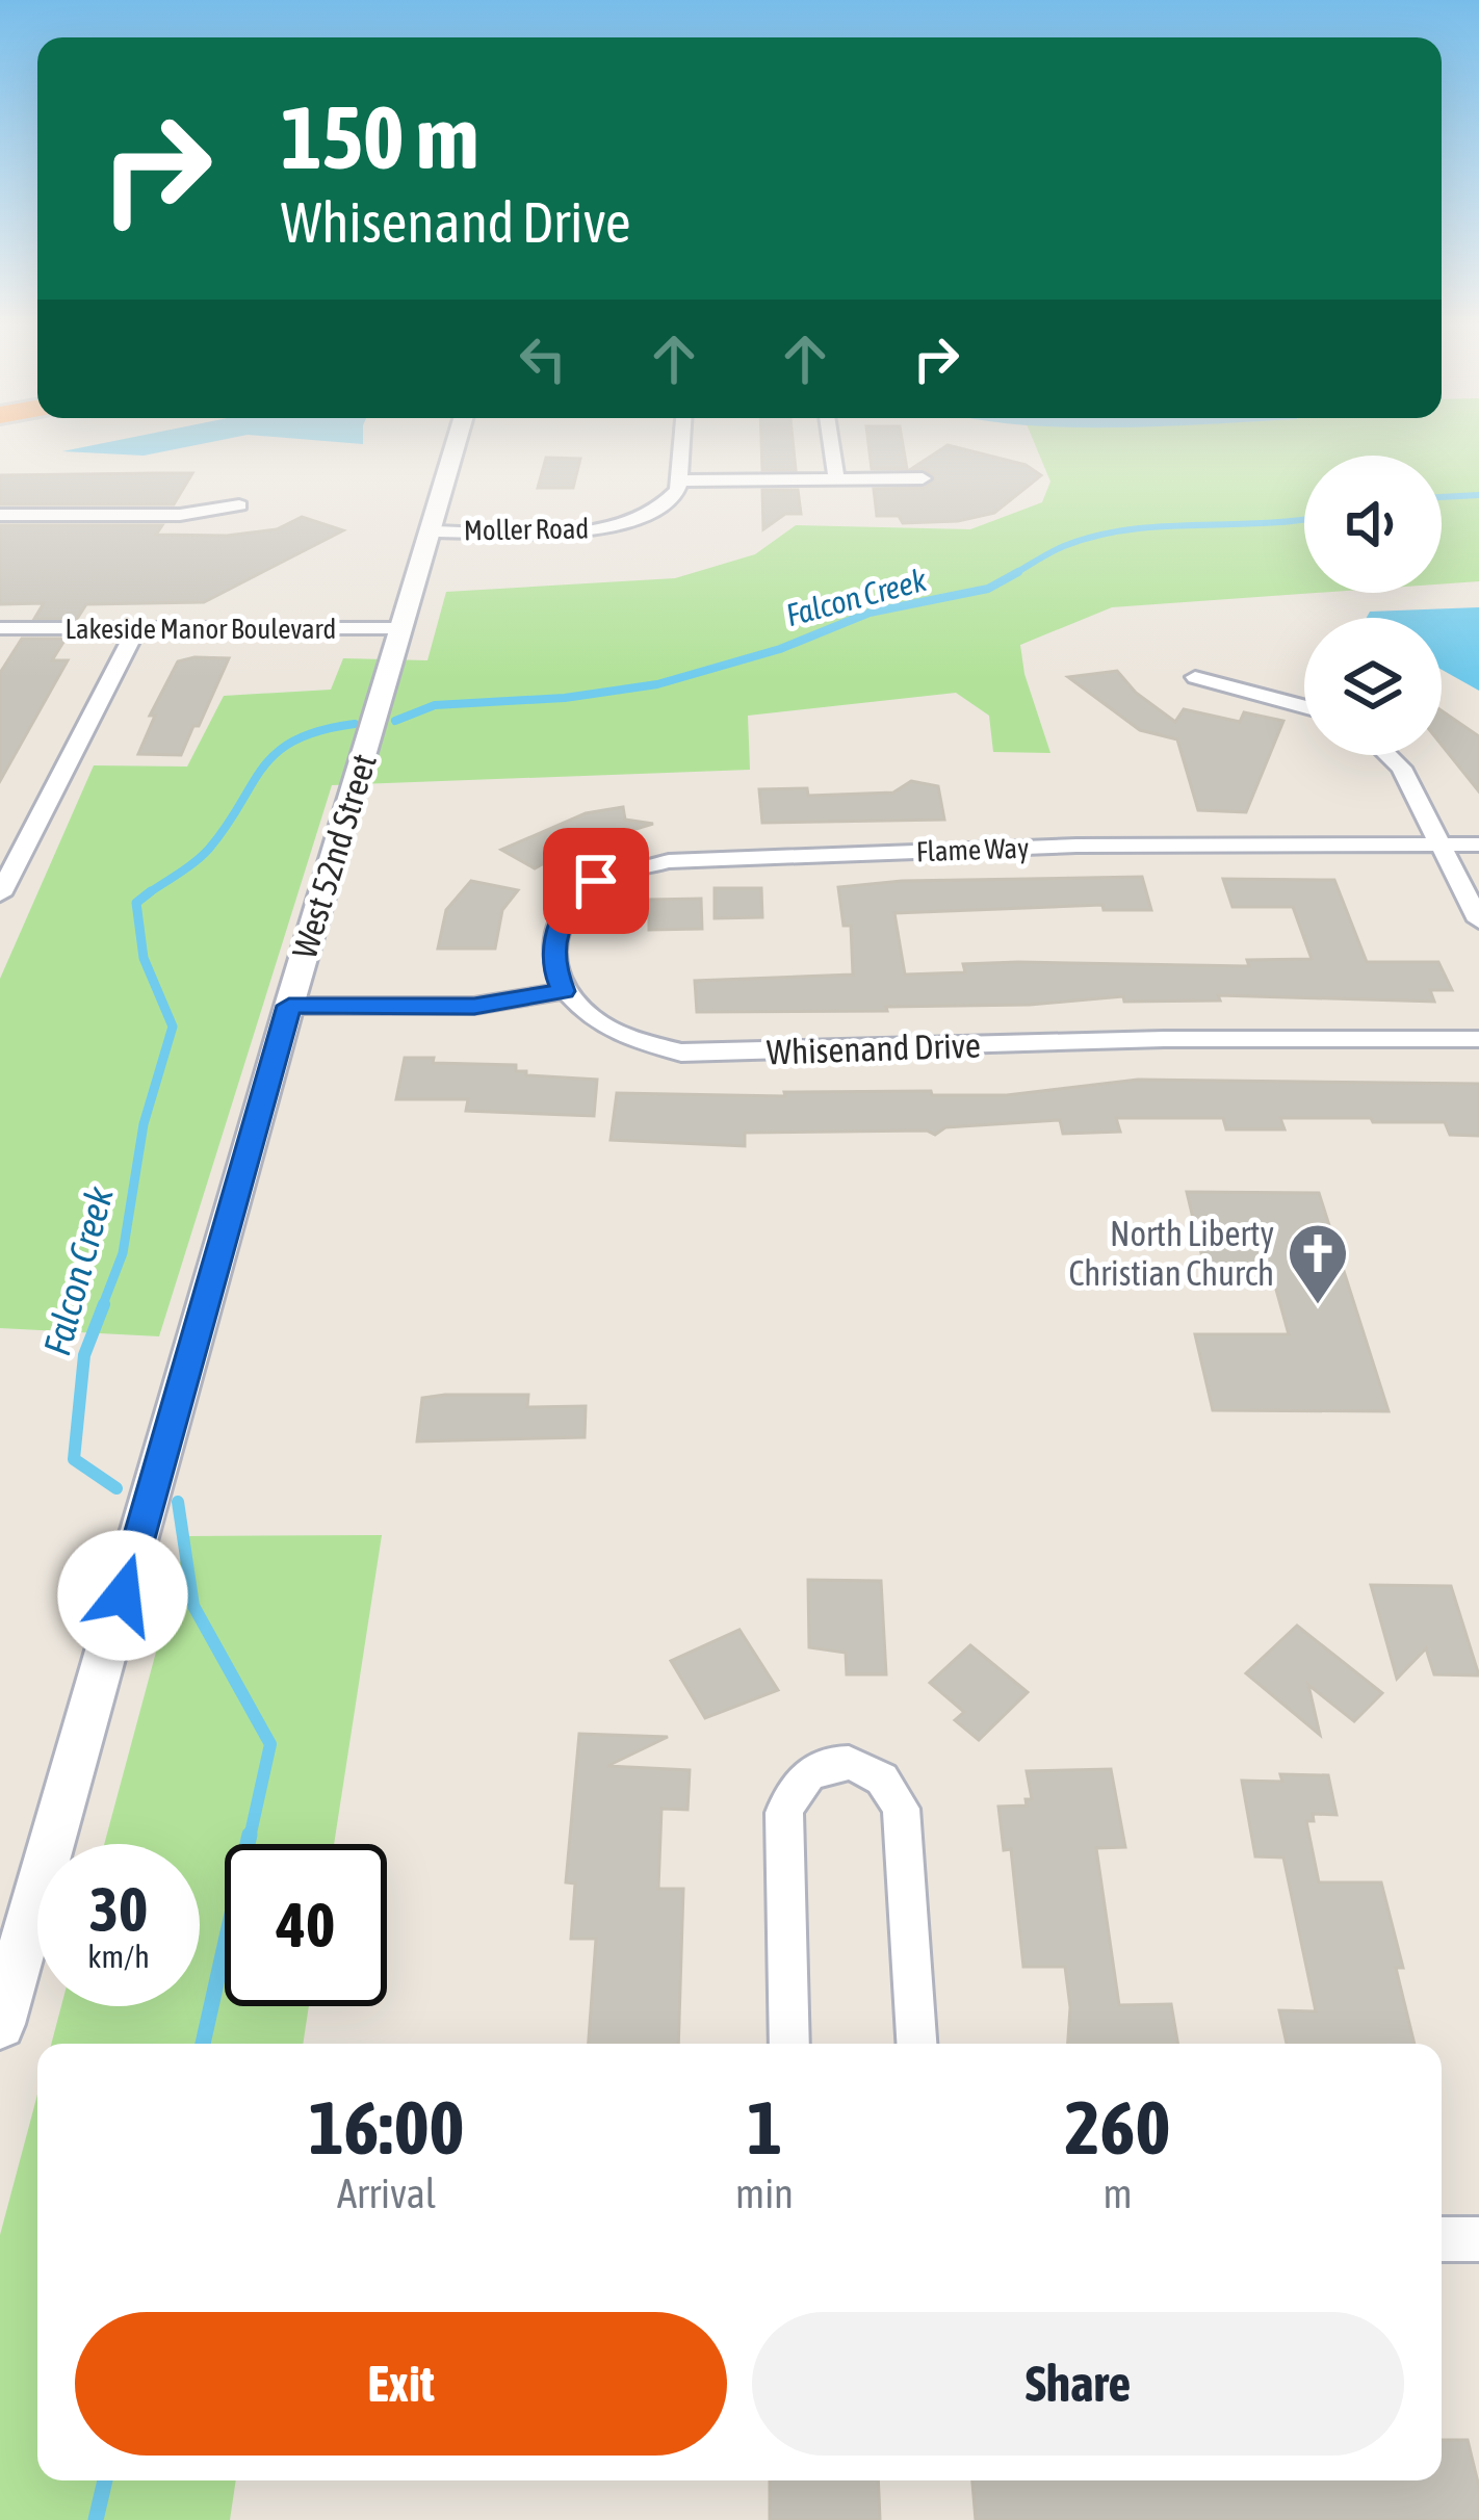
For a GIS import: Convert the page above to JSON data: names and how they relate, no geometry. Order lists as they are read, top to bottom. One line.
{"streets":{"street":["Moller Road","Lakeside Manor Boulevard","Flame Way","West 52nd Street","Whisenand Drive"]},"crossings":[["Moller Road","West 52nd Street"],["Lakeside Manor Boulevard","West 52nd Street"],["Flame Way","Whisenand Drive"]],"water":["Falcon Creek"],"places":{"church":["North Liberty Christian Church"]},"page":{"turn":["150 m","Whisenand Drive"],"speed":"30 km/h","limit":"40","eta":["16:00","Arrival","1","min","260","m"],"buttons":["Exit","Share"]}}
